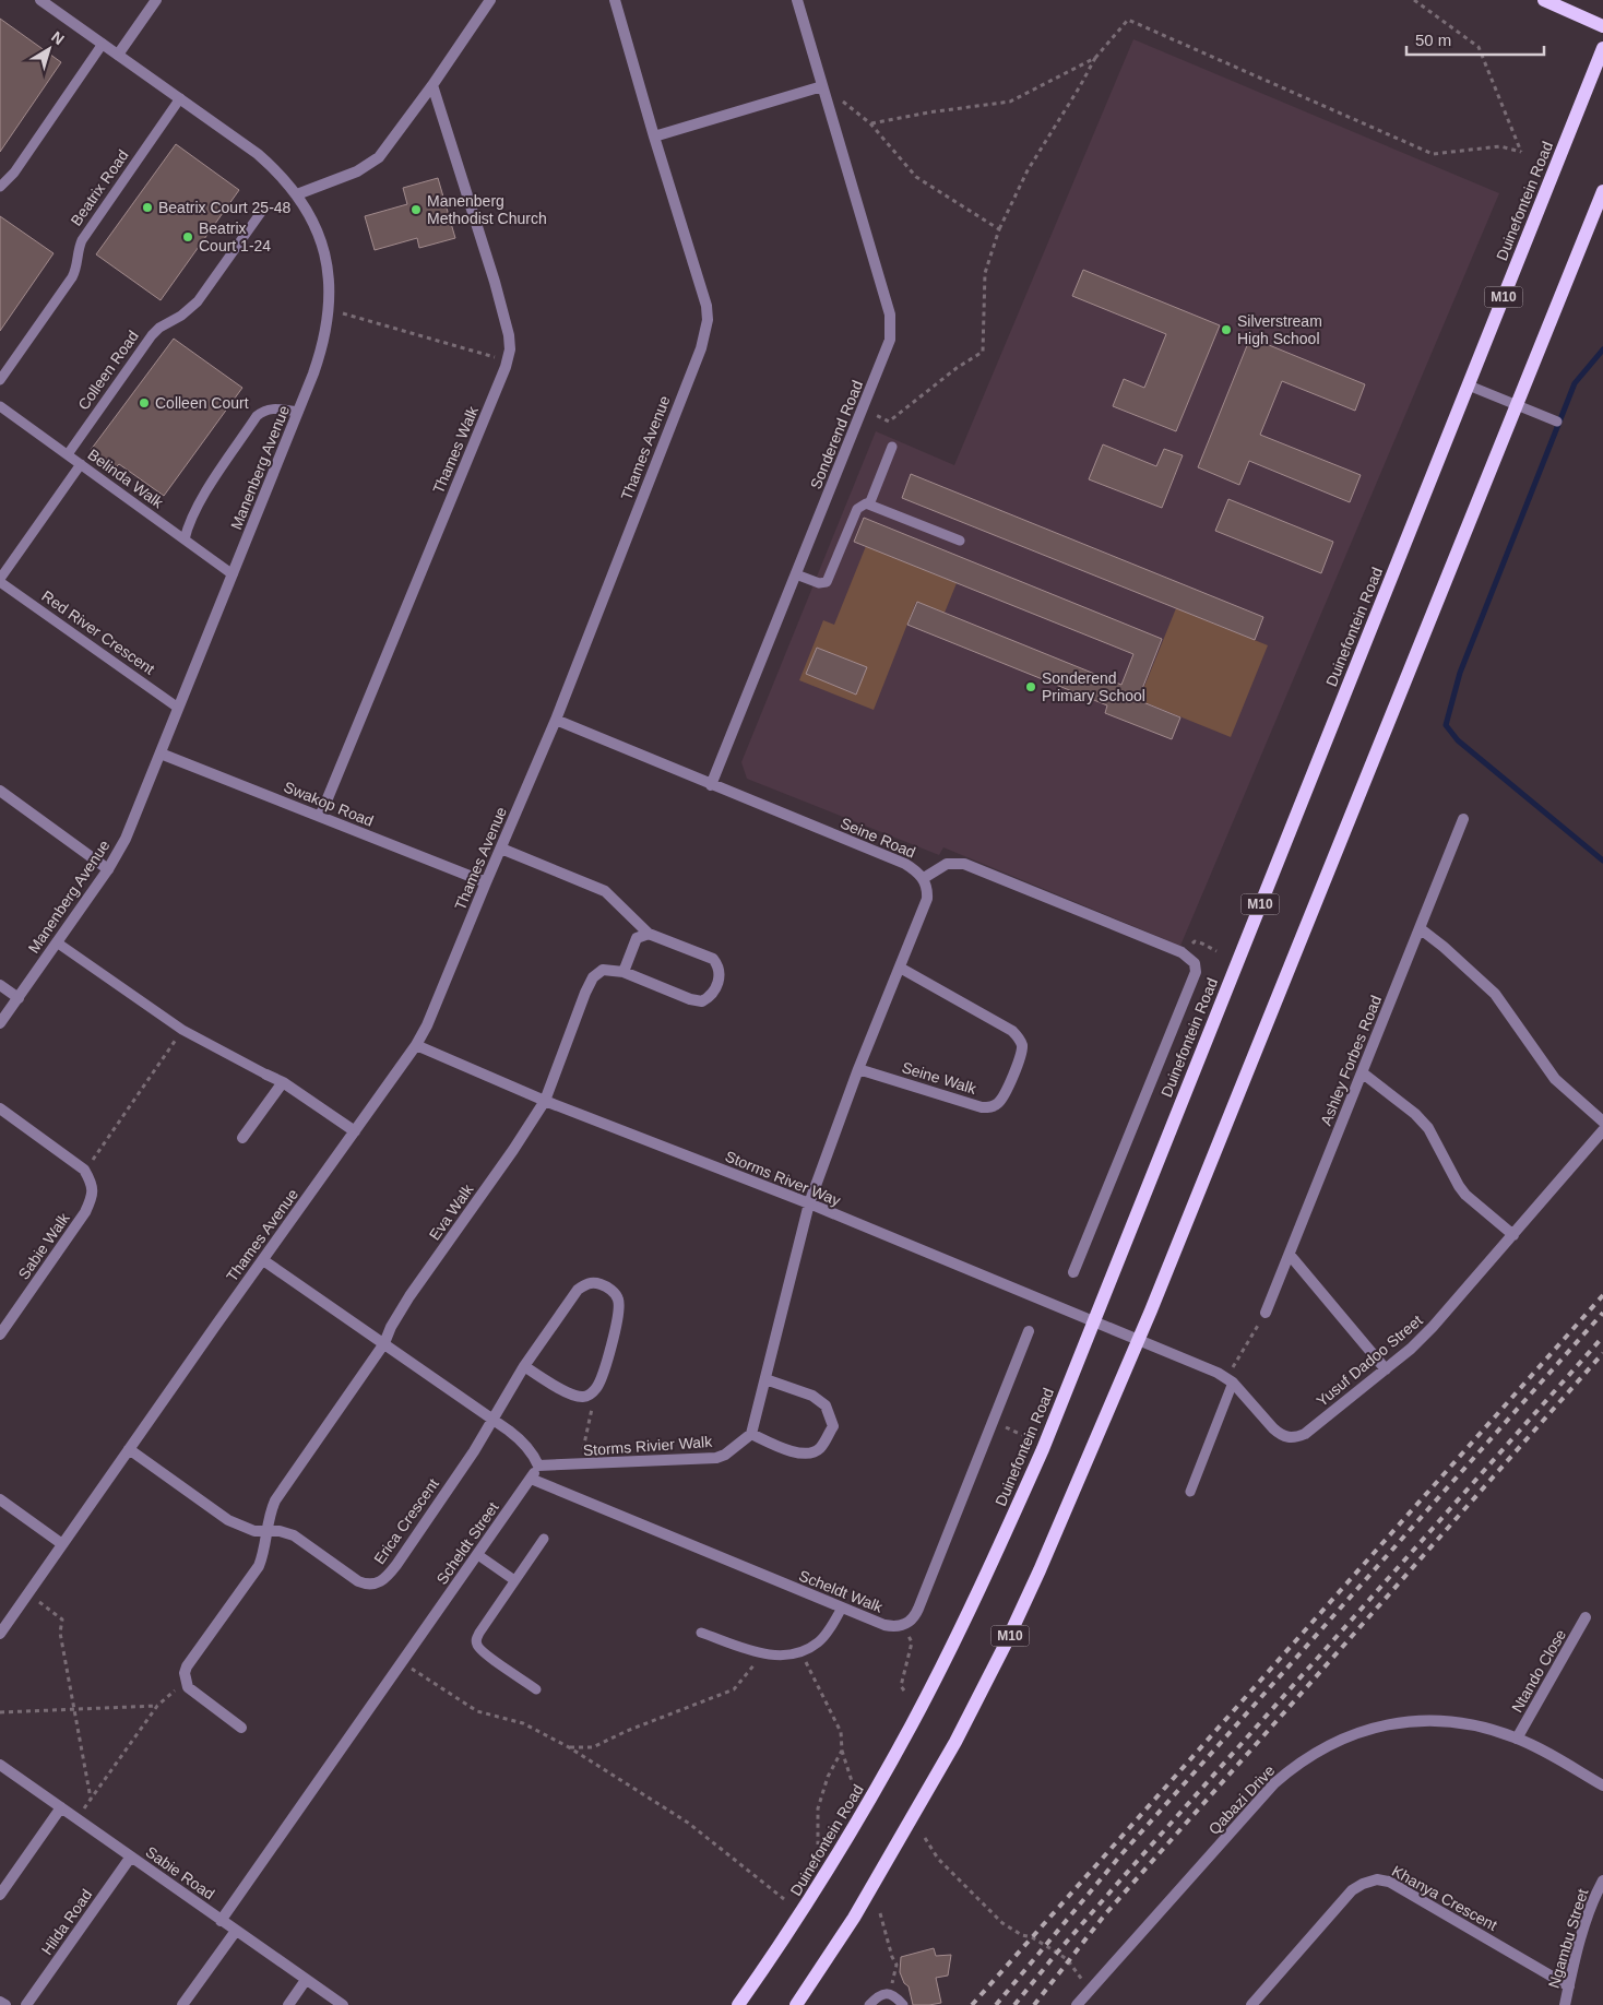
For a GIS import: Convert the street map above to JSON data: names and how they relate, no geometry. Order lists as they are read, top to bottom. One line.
{"streets":{"main road":["Duinefontein Road","M10"],"street":["Sonderend Road","Thames Avenue","Thames Walk","Manenberg Avenue","Swakop Road","Seine Road","Ashley Forbes Road","Seine Walk","Storms River Way","Eva Walk","Sabie Walk","Yusuf Dadoo Street","Storms Rivier Walk","Erica Crescent","Scheldt Street","Scheldt Walk","Ntando Close","Qabazi Drive","Sabie Road","Khanya Crescent","Hilda Road","Ngambu Street"],"lane":["Beatrix Road","Colleen Road","Belinda Walk","Red River Crescent"]},"crossings":[["Beatrix Road","Manenberg Avenue"],["Duinefontein Road","Storms River Way"],["M10","Storms River Way"],["M10","Yusuf Dadoo Street"],["Colleen Road","Belinda Walk"],["Sonderend Road","Seine Road"],["Thames Avenue","Swakop Road"],["Thames Avenue","Seine Road"],["Thames Avenue","Storms River Way"],["Thames Walk","Swakop Road"],["Manenberg Avenue","Belinda Walk"],["Manenberg Avenue","Red River Crescent"],["Manenberg Avenue","Swakop Road"],["Belinda Walk","Red River Crescent"],["Seine Road","Seine Walk"],["Seine Road","Storms River Way"],["Storms River Way","Eva Walk"],["Storms River Way","Yusuf Dadoo Street"],["Storms Rivier Walk","Scheldt Street"],["Scheldt Street","Scheldt Walk"],["Scheldt Street","Sabie Road"],["Ntando Close","Qabazi Drive"],["Sabie Road","Hilda Road"],["Khanya Crescent","Ngambu Street"]],"places":["Beatrix Court 25-48","Manenberg Methodist Church","Beatrix Court 1-24","Silverstream High School","Colleen Court","Sonderend Primary School"],"scale_bar":"50 m","north":"top right"}
